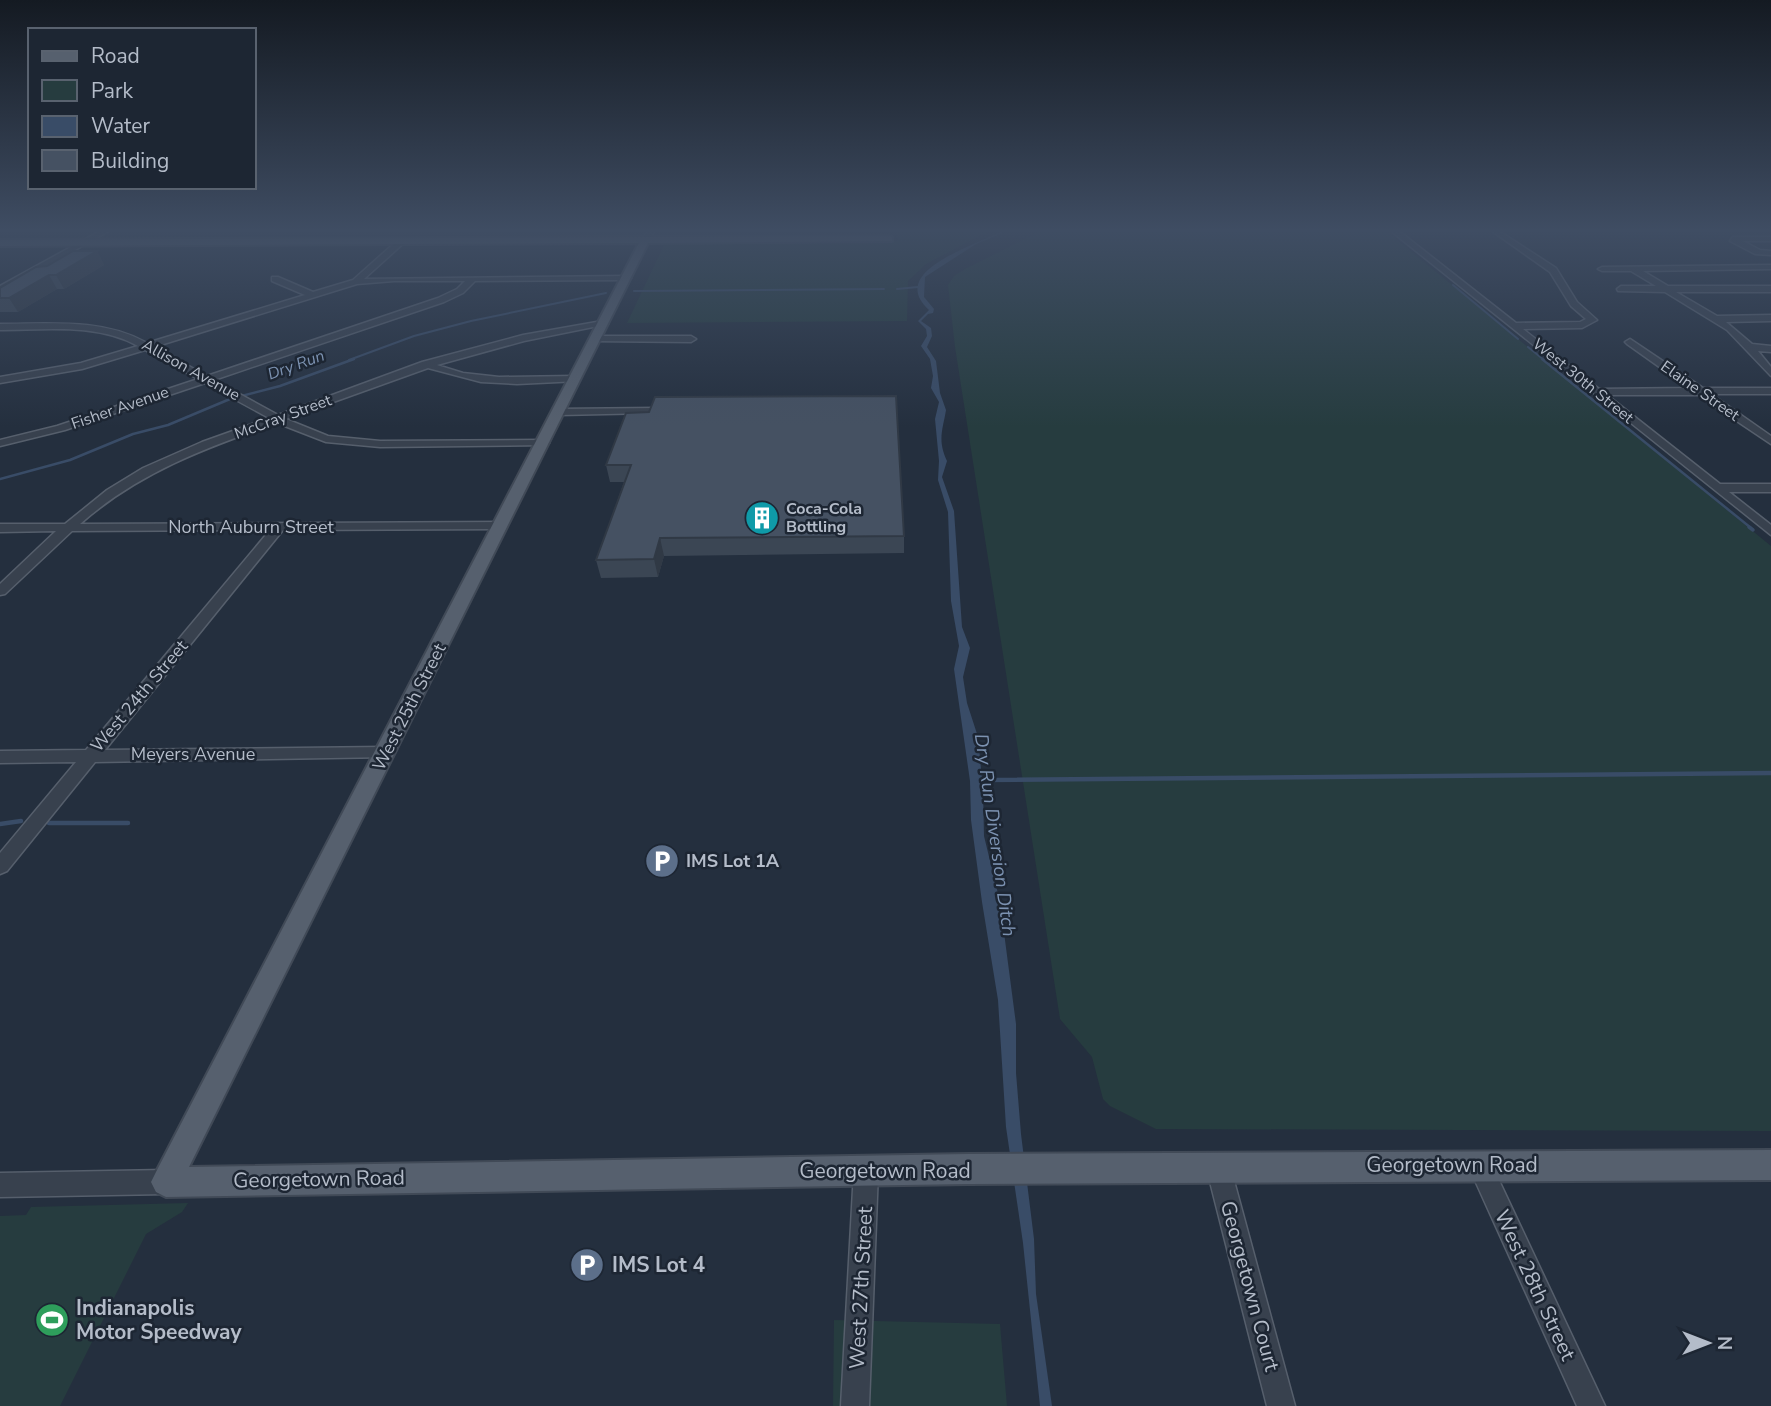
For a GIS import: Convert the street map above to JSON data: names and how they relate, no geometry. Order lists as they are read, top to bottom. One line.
{"streets":{"main road":["West 25th Street","Georgetown Road"],"street":["Allison Avenue","West 30th Street","Elaine Street","Fisher Avenue","McCray Street","North Auburn Street","West 24th Street","Meyers Avenue","West 28th Street","Georgetown Court","West 27th Street"]},"crossings":[["Allison Avenue","Fisher Avenue"],["Allison Avenue","McCray Street"],["Allison Avenue","West 25th Street"],["McCray Street","North Auburn Street"],["McCray Street","West 25th Street"],["North Auburn Street","West 24th Street"],["North Auburn Street","West 25th Street"],["West 24th Street","Meyers Avenue"],["West 25th Street","Meyers Avenue"],["West 25th Street","Georgetown Road"],["Georgetown Road","West 28th Street"],["Georgetown Road","Georgetown Court"],["Georgetown Road","West 27th Street"]],"water":["Dry Run","Dry Run Diversion Ditch"],"places":{"building":["Coca-Cola Bottling"],"parking":["IMS Lot 1A","IMS Lot 4"],"sports":["Indianapolis Motor Speedway"]},"legend":["Road","Park","Water","Building"],"north":"right"}
